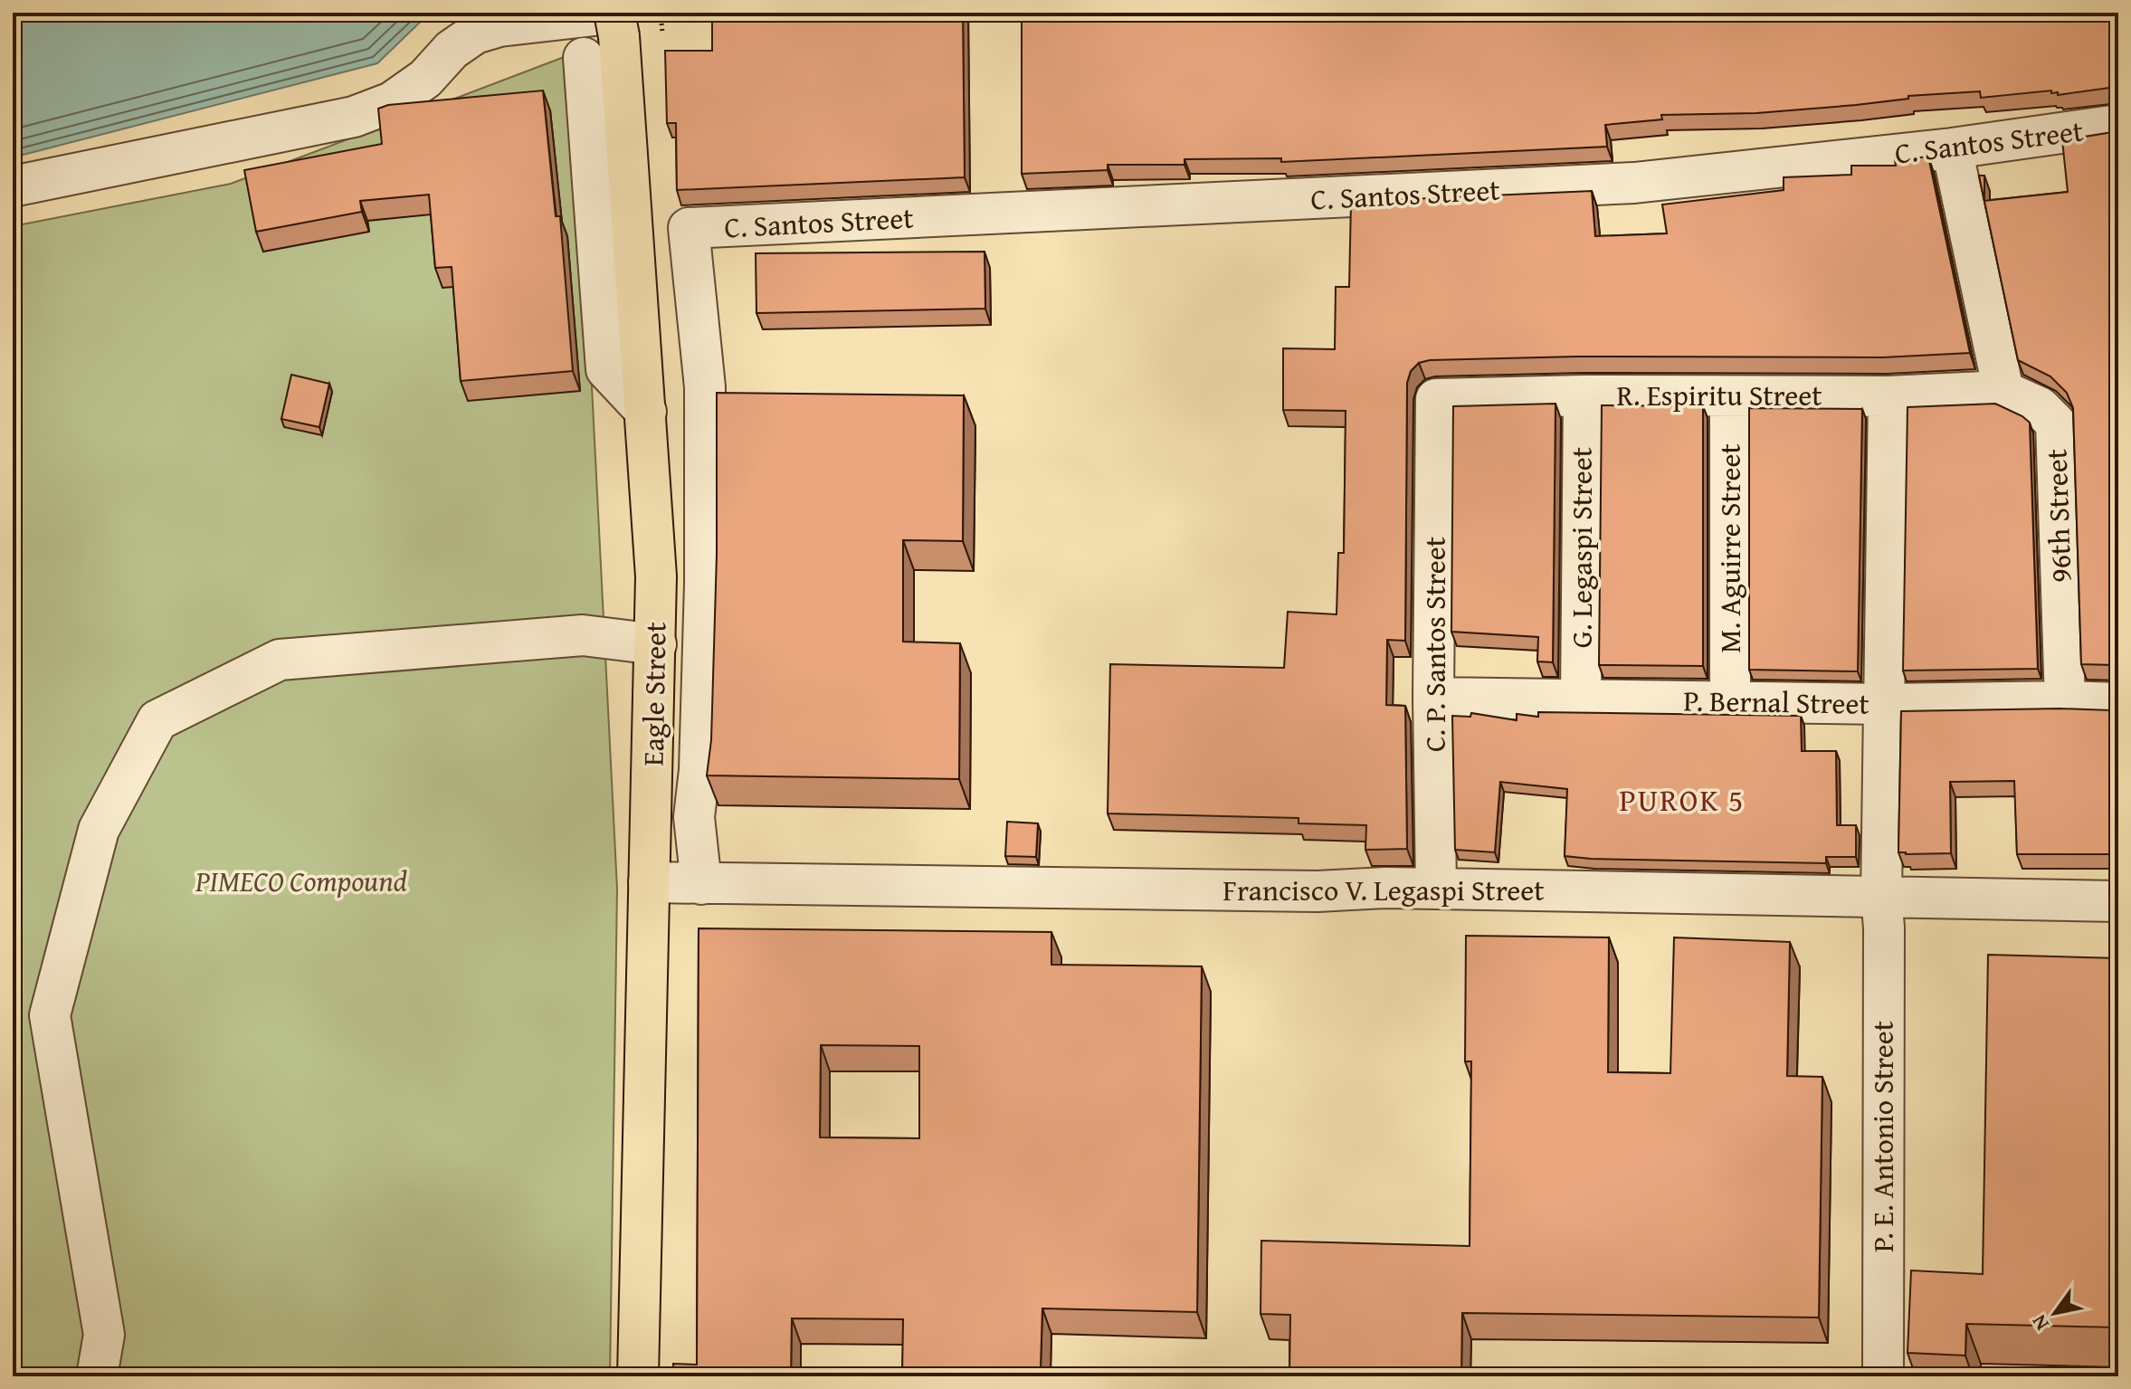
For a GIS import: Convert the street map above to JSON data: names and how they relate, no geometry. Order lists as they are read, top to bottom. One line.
{"streets":{"main road":["Eagle Street"],"street":["C. Santos Street","R. Espiritu Street","96th Street","G. Legaspi Street","M. Aguirre Street","C. P. Santos Street","P. Bernal Street","Francisco V. Legaspi Street","P. E. Antonio Street"]},"crossings":[["R. Espiritu Street","96th Street"],["R. Espiritu Street","G. Legaspi Street"],["R. Espiritu Street","M. Aguirre Street"],["R. Espiritu Street","C. P. Santos Street"],["R. Espiritu Street","P. E. Antonio Street"],["96th Street","P. Bernal Street"],["G. Legaspi Street","P. Bernal Street"],["M. Aguirre Street","P. Bernal Street"],["C. P. Santos Street","P. Bernal Street"],["C. P. Santos Street","Francisco V. Legaspi Street"],["Eagle Street","Francisco V. Legaspi Street"],["P. Bernal Street","P. E. Antonio Street"],["Francisco V. Legaspi Street","P. E. Antonio Street"]],"districts":["PUROK 5"],"parks":["PIMECO Compound"],"north":"bottom left"}
